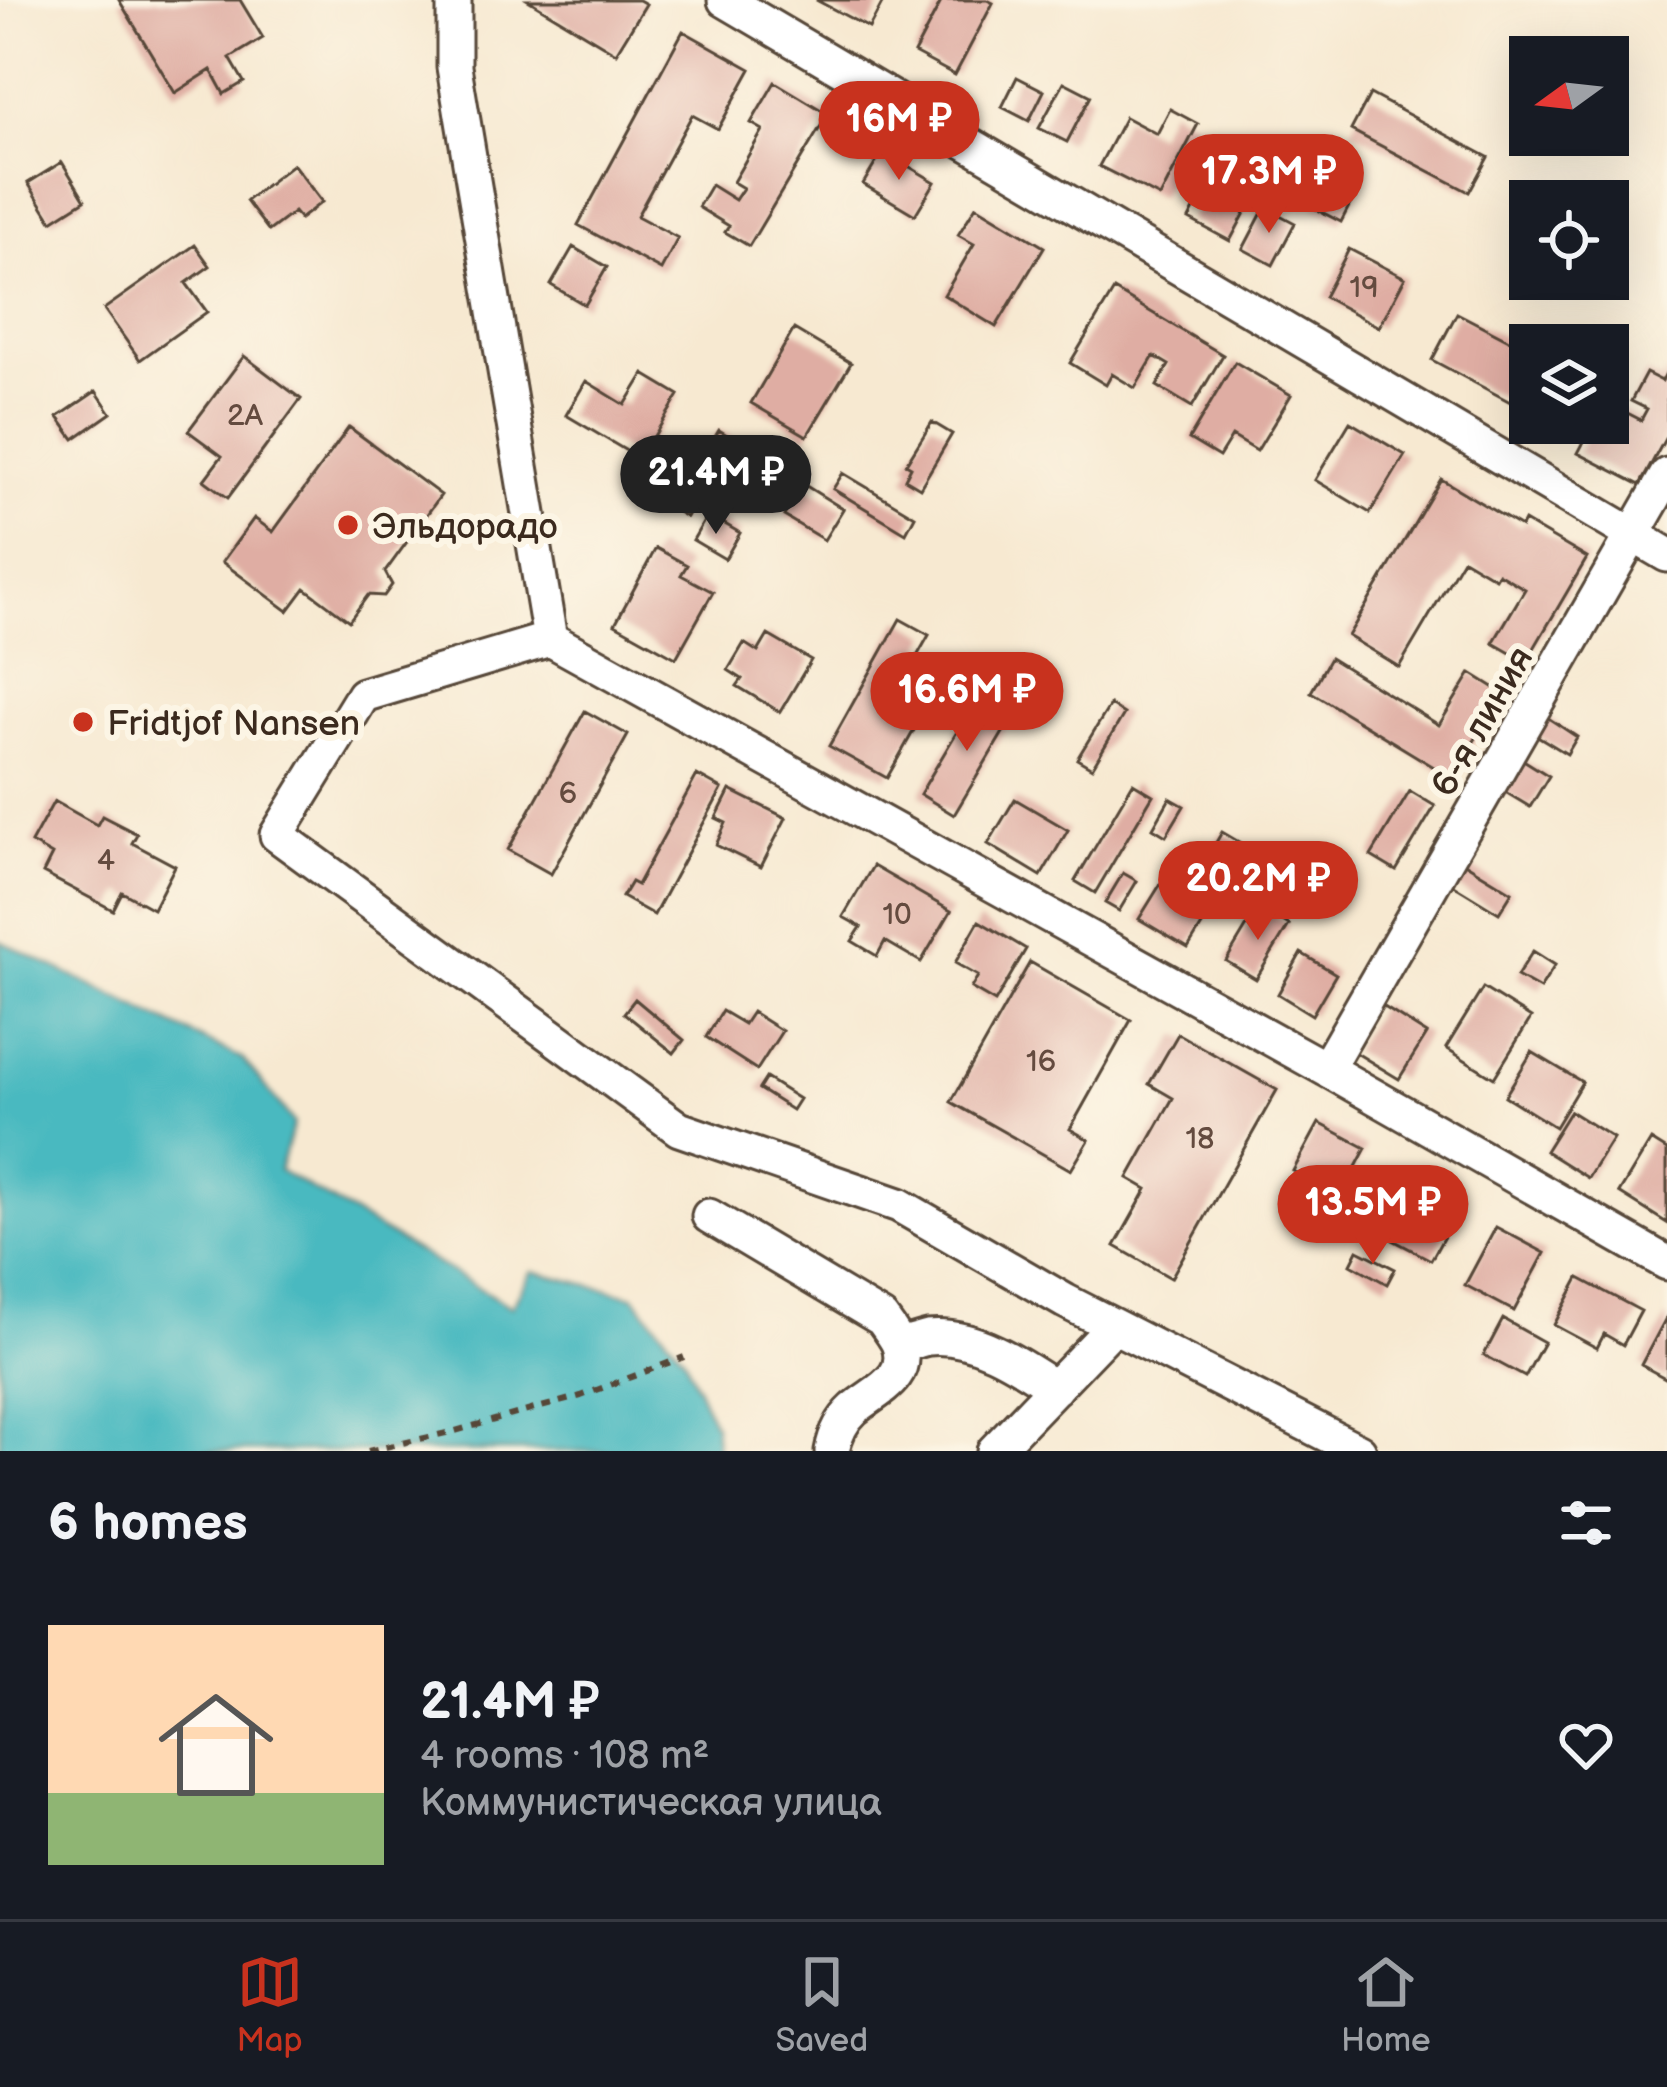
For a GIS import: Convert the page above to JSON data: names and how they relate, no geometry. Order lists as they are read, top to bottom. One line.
{"streets":{"street":["6-я линия"]},"places":["Эльдорадо","Fridtjof Nansen"],"house_numbers":["19","2А","6","4","10","16","18"],"north":"left","page":{"price":["16M ₽","17.3M ₽","21.4M ₽","16.6M ₽","20.2M ₽","13.5M ₽"],"heading":"6 homes","list":[{"name":"21.4M ₽","note":"4 rooms · 108 m² · Коммунистическая улица"}],"tabs":["Map","Saved","Home"]}}
